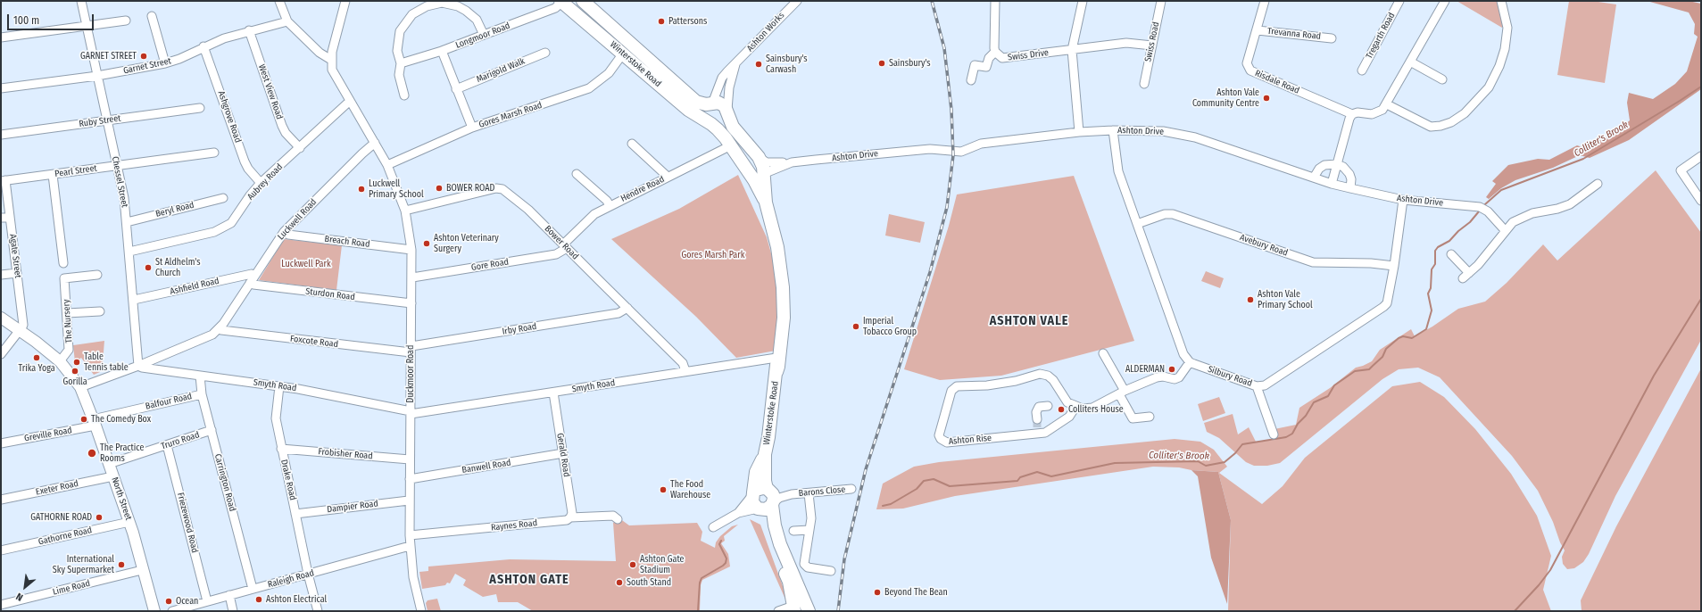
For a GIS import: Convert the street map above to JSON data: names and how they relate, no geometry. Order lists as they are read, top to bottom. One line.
{"streets":{"highway":["Winterstoke Road"],"main road":["North Street"],"street":["Ashton Works","Trevanna Road","Longmoor Road","Tregarth Road","Swiss Road","Swiss Drive","Garnet Street","Marigold Walk","Risdale Road","West View Road","Gores Marsh Road","Ashgrove Road","Ruby Street","Ashton Drive","Pearl Street","Chessel Street","Aubrey Road","Hendre Road","Beryl Road","Luckwell Road","Breach Road","Bower Road","Avebury Road","Agate Street","Gore Road","Ashfield Road","Sturdon Road","The Nursery","Irby Road","Foxcote Road","Duckmoor Road","Silbury Road","Smyth Road","Balfour Road","Greville Road","Ashton Rise","Truro Road","Frobisher Road","Gerald Road","Banwell Road","Drake Road","Carrington Road","Exeter Road","Barons Close","Dampier Road","Friezewood Road","Raynes Road","Gathorne Road","Raleigh Road","Lime Road"]},"crossings":[["Ashton Works","Winterstoke Road"],["Trevanna Road","Risdale Road"],["Longmoor Road","Winterstoke Road"],["Swiss Road","Swiss Drive"],["Winterstoke Road","Gores Marsh Road"],["Winterstoke Road","Ashton Drive"],["Winterstoke Road","Hendre Road"],["Winterstoke Road","Smyth Road"],["Winterstoke Road","Barons Close"],["Garnet Street","West View Road"],["Garnet Street","Ashgrove Road"],["Garnet Street","Chessel Street"],["West View Road","Aubrey Road"],["Gores Marsh Road","Duckmoor Road"],["Ashgrove Road","Aubrey Road"],["Ruby Street","Chessel Street"],["Ashton Drive","Silbury Road"],["Pearl Street","Chessel Street"],["Pearl Street","Agate Street"],["Chessel Street","Aubrey Road"],["Chessel Street","Beryl Road"],["Chessel Street","Luckwell Road"],["Chessel Street","Ashfield Road"],["Chessel Street","Smyth Road"],["Hendre Road","Bower Road"],["Hendre Road","Gore Road"],["Luckwell Road","Breach Road"],["Luckwell Road","Ashfield Road"],["Luckwell Road","Sturdon Road"],["Luckwell Road","Foxcote Road"],["Luckwell Road","Duckmoor Road"],["Luckwell Road","Smyth Road"],["Luckwell Road","North Street"],["Breach Road","Duckmoor Road"],["Bower Road","Gore Road"],["Bower Road","Irby Road"],["Bower Road","Duckmoor Road"],["Bower Road","Smyth Road"],["Avebury Road","Silbury Road"],["Agate Street","North Street"],["Gore Road","Duckmoor Road"],["Sturdon Road","Duckmoor Road"],["The Nursery","North Street"],["Irby Road","Foxcote Road"],["Irby Road","Duckmoor Road"],["Foxcote Road","Duckmoor Road"],["Duckmoor Road","Smyth Road"],["Duckmoor Road","Frobisher Road"],["Duckmoor Road","Banwell Road"],["Duckmoor Road","Dampier Road"],["Duckmoor Road","Raynes Road"],["Duckmoor Road","Raleigh Road"],["Smyth Road","Gerald Road"],["Smyth Road","Drake Road"],["Smyth Road","Carrington Road"],["Balfour Road","Greville Road"],["Balfour Road","Carrington Road"],["Balfour Road","North Street"],["Greville Road","North Street"],["Truro Road","Carrington Road"],["Truro Road","North Street"],["Truro Road","Friezewood Road"],["Frobisher Road","Drake Road"],["Gerald Road","Banwell Road"],["Gerald Road","Raynes Road"],["Drake Road","Dampier Road"],["Drake Road","Raleigh Road"],["Carrington Road","Raleigh Road"],["Exeter Road","North Street"],["North Street","Gathorne Road"],["North Street","Lime Road"],["Friezewood Road","Raleigh Road"]],"districts":["ASHTON VALE","ASHTON GATE"],"water":["Colliter's Brook"],"parks":["Gores Marsh Park","Luckwell Park"],"places":["Pattersons","GARNET STREET","Sainsbury's","Sainsbury's Carwash","Ashton Vale Community Centre","BOWER ROAD","Luckwell Primary School","Ashton Veterinary Surgery","St Aldhelm's Church","Ashton Vale Primary School","Imperial Tobacco Group","Trika Yoga","Table Tennis table","ALDERMAN","Gorilla","Colliters House","The Comedy Box","The Practice Rooms","The Food Warehouse","GATHORNE ROAD","International Sky Supermarket","Ashton Gate Stadium","South Stand","Beyond The Bean","Ashton Electrical","Ocean"],"scale_bar":"100 m","north":"bottom left"}
